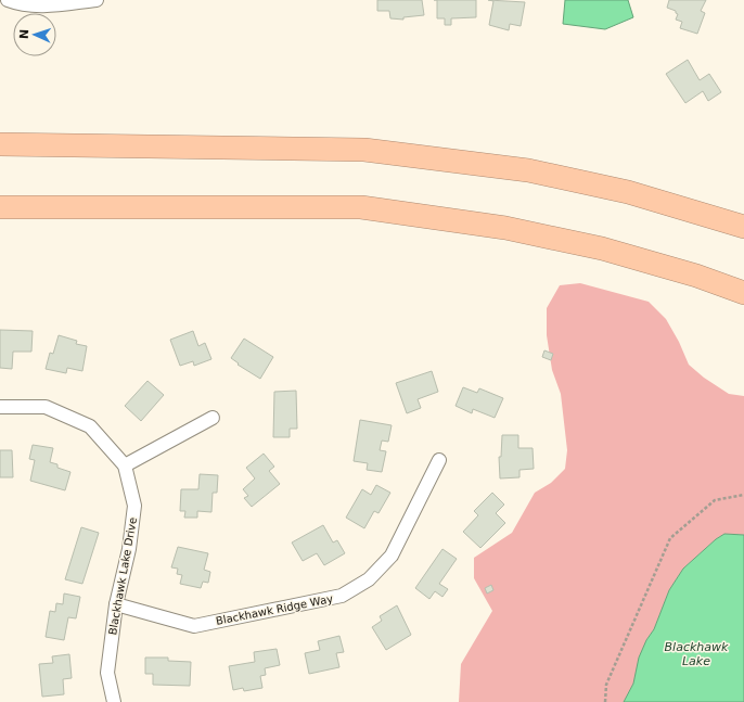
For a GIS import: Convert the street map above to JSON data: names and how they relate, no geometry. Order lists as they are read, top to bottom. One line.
{"streets":{"street":["Blackhawk Lake Drive","Blackhawk Ridge Way"]},"crossings":[["Blackhawk Lake Drive","Blackhawk Ridge Way"]],"water":["Blackhawk Lake"],"north":"left"}
